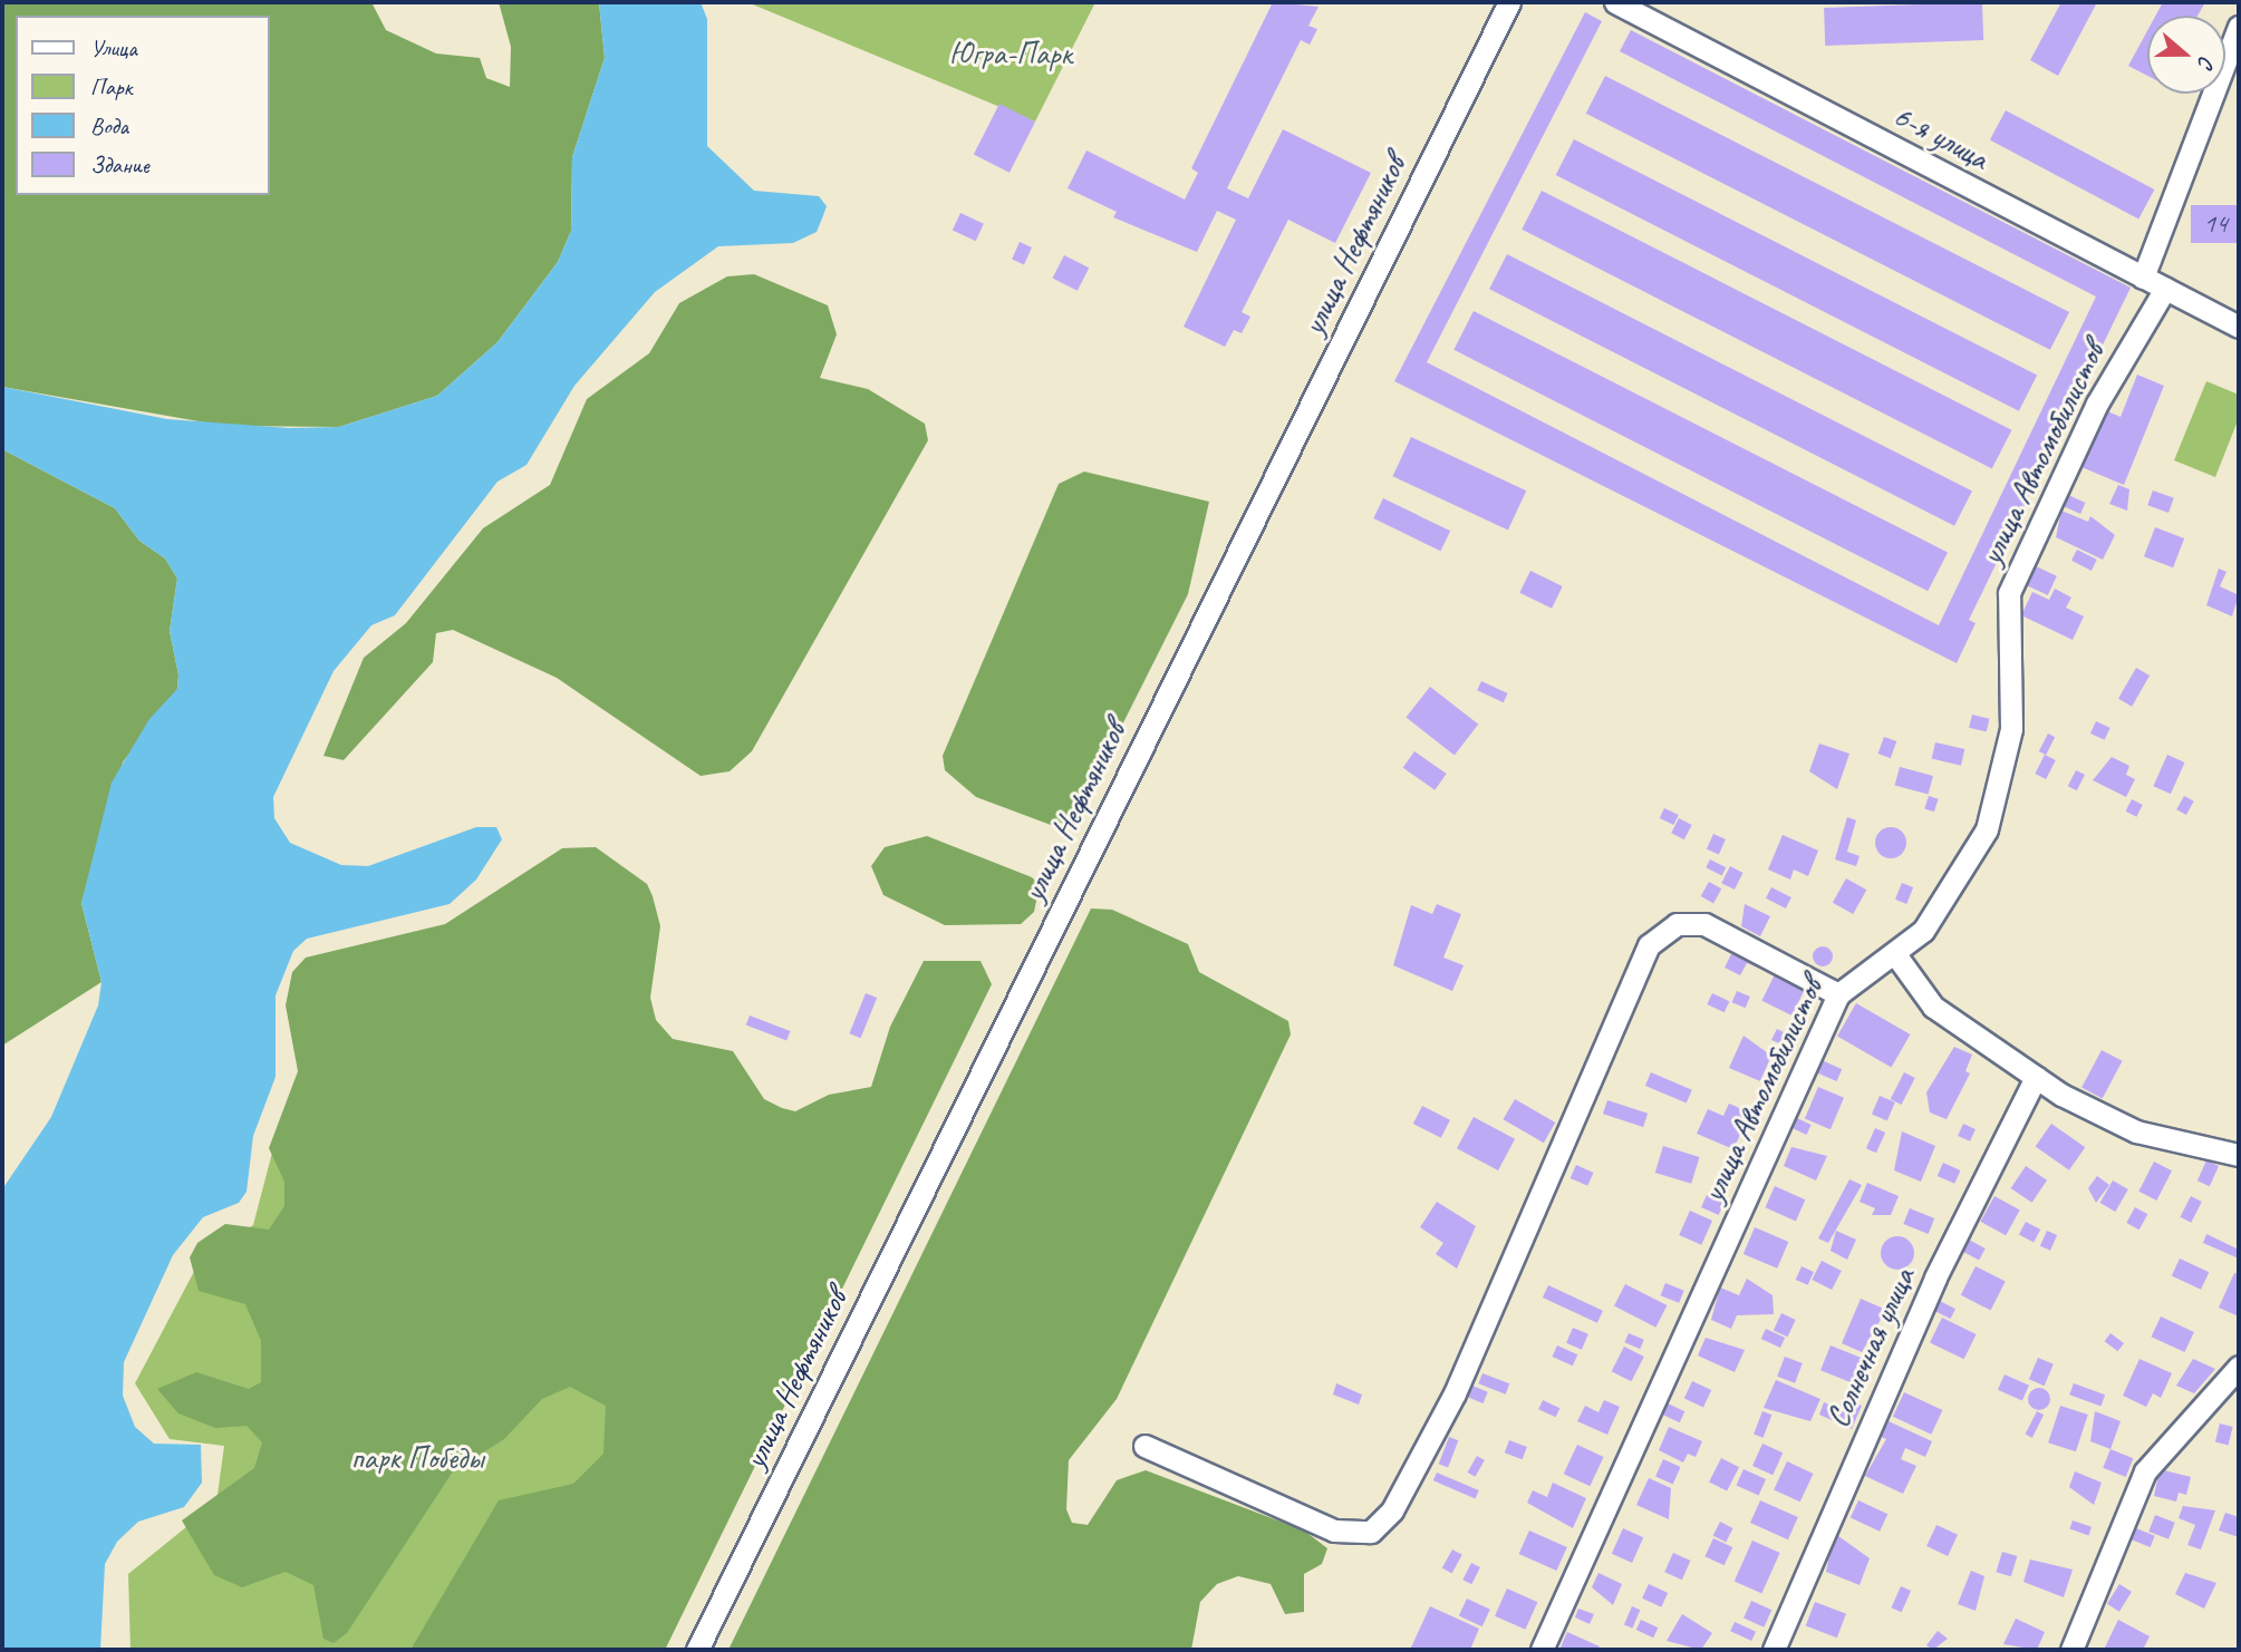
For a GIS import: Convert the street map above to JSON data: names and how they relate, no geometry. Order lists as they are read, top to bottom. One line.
{"streets":{"street":["6-я улица","улица Нефтяников","улица Автомобилистов","Солнечная улица"]},"crossings":[["6-я улица","улица Автомобилистов"]],"parks":["Югра-Парк","парк Победы"],"house_numbers":["14"],"legend":["Улица","Парк","Вода","Здание"],"north":"right"}
